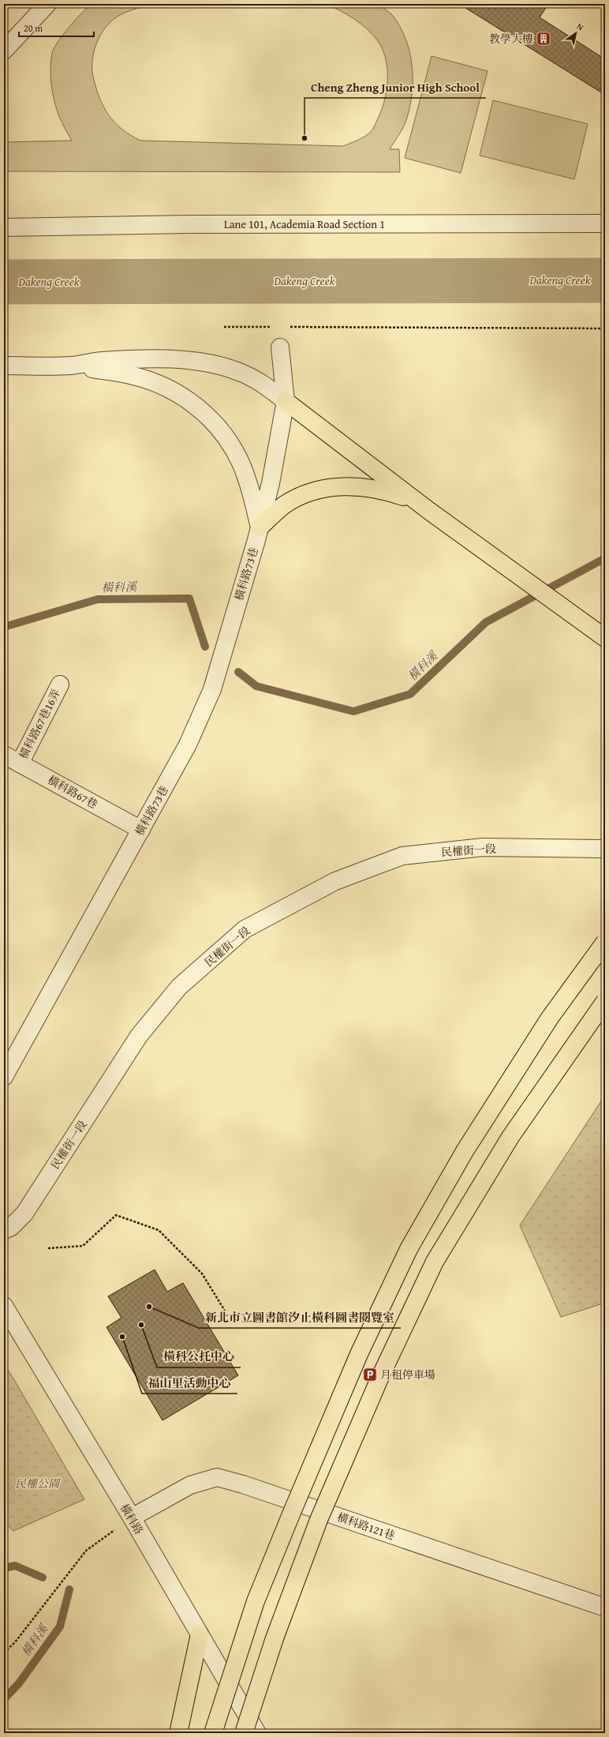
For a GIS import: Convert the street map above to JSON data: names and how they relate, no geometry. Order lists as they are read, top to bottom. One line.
{"streets":{"street":["Lane 101, Academia Road Section 1","橫科路73巷","橫科路67巷16弄","橫科路67巷","民權街一段","橫科路","橫科路121巷"]},"crossings":[["橫科路73巷","橫科路67巷"],["橫科路67巷16弄","橫科路67巷"],["橫科路","橫科路121巷"]],"water":["Dakeng Creek","橫科溪"],"parks":["民權公園"],"places":{"building":["教學大樓"],"other":["Cheng Zheng Junior High School","新北市立圖書館汐止橫科圖書閱覽室","橫科公托中心","福山里活動中心"],"parking":["月租停車場"]},"scale_bar":"20 m","north":"top right"}
